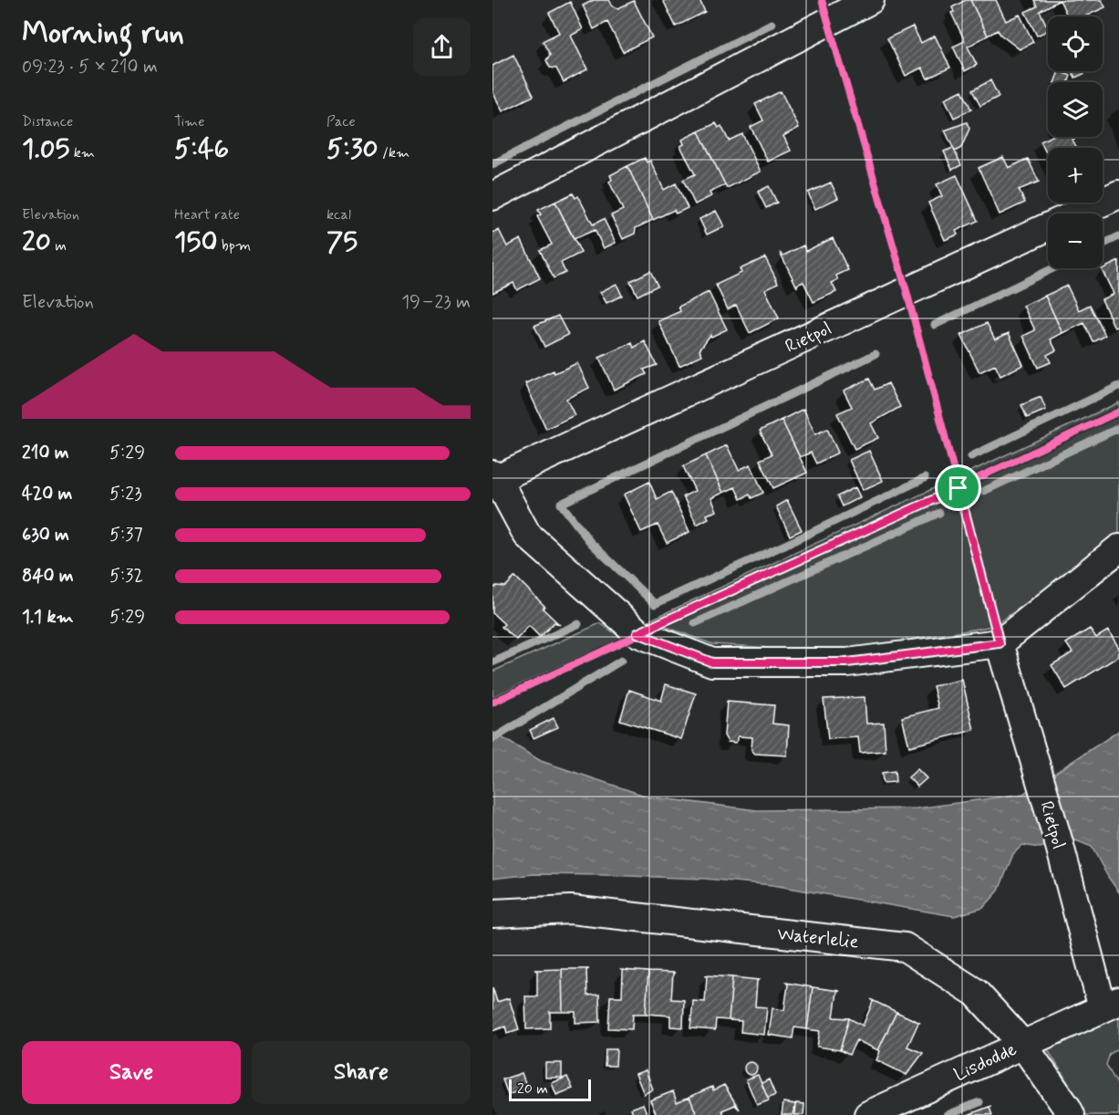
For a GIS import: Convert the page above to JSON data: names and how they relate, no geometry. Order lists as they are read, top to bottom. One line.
{"streets":{"street":["Rietpol","Waterlelie","Lisdodde"]},"crossings":[["Rietpol","Lisdodde"],["Waterlelie","Lisdodde"]],"scale_bar":"20 m","page":{"heading":["Morning run","09:23 · 5 × 210 m"],"map_buttons":["+","−"],"stats":[["Distance","1.05 km"],["Time","5:46"],["Pace","5:30 /km"],["Elevation","20 m"],["Heart rate","150 bpm"],["kcal","75"]],"chart":["Elevation","19–23 m"],"list":[{"name":"210 m","note":"5:29"},{"name":"420 m","note":"5:23"},{"name":"630 m","note":"5:37"},{"name":"840 m","note":"5:32"},{"name":"1.1 km","note":"5:29"}],"buttons":["Save","Share"],"scale":"20 m"}}
